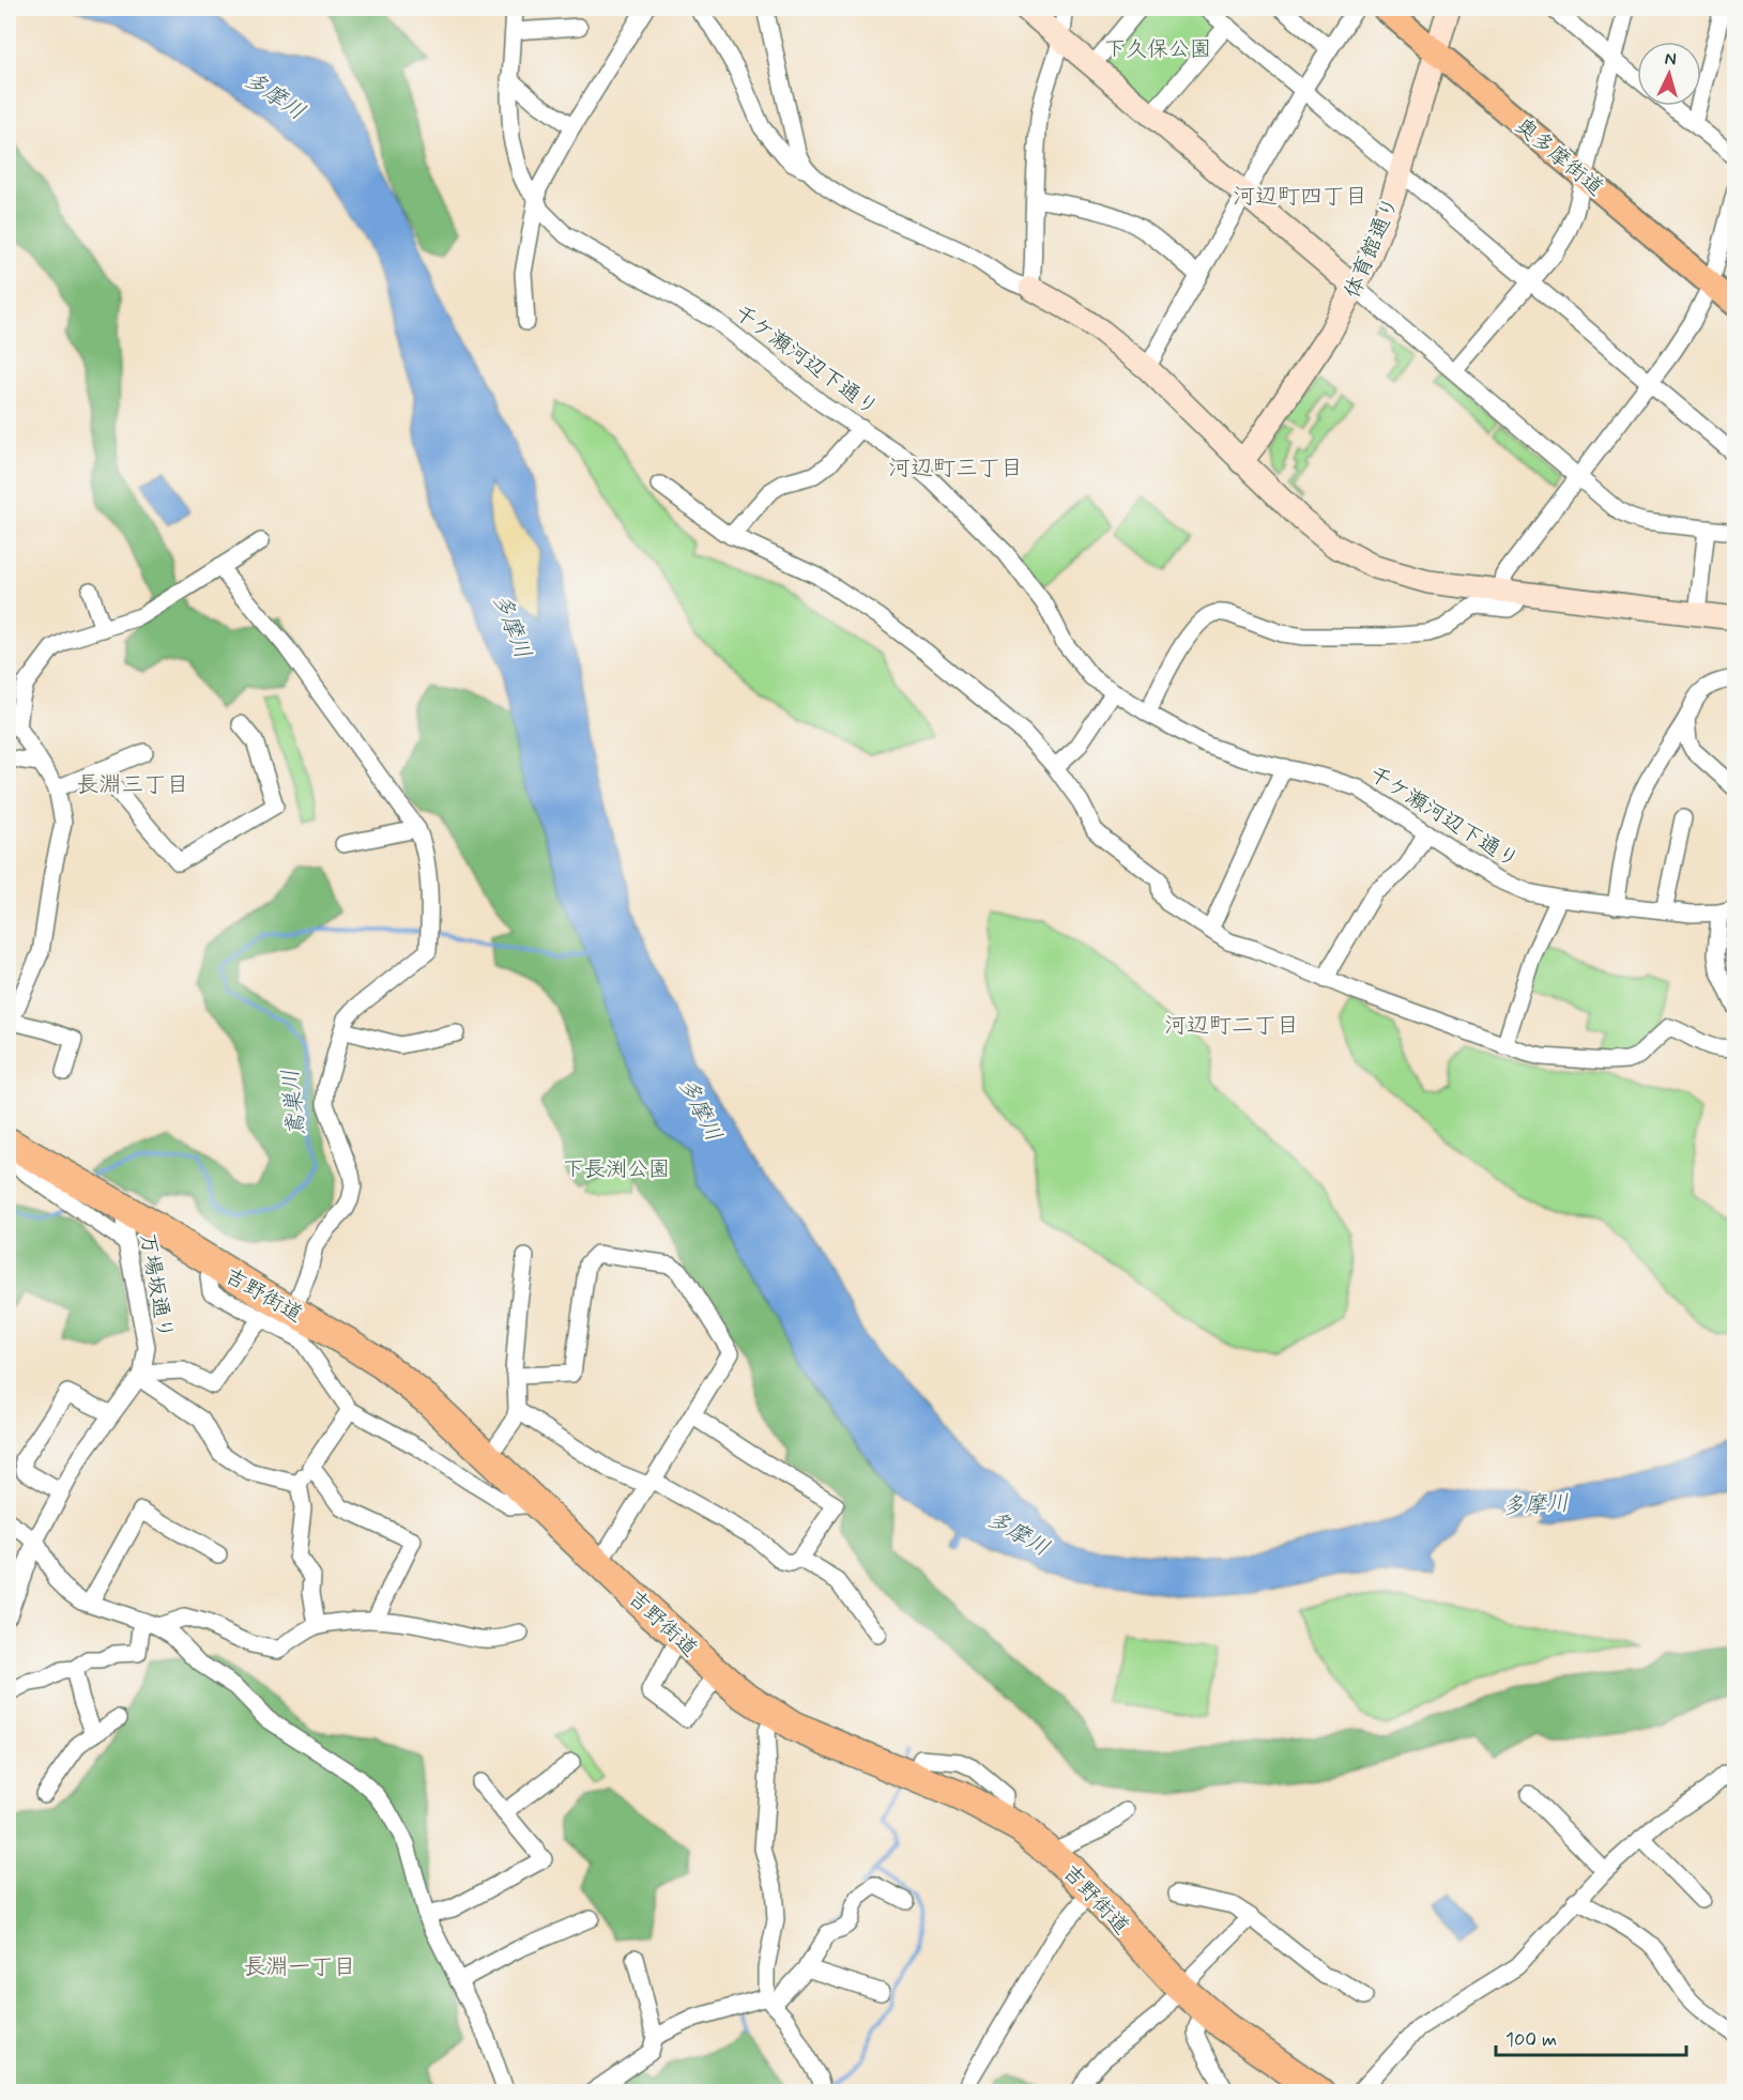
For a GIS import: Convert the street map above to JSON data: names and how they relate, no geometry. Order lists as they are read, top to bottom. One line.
{"streets":{"highway":["吉野街道"],"main road":["奥多摩街道"],"street":["体育館通り","千ケ瀬河辺下通り","万場坂通り"]},"crossings":[["奥多摩街道","体育館通り"],["万場坂通り","吉野街道"]],"districts":["河辺町四丁目","河辺町三丁目","長淵三丁目","河辺町二丁目","長淵一丁目"],"water":["多摩川","鳶巣川"],"parks":["下久保公園","下長渕公園"],"scale_bar":"100 m","north":"top"}
